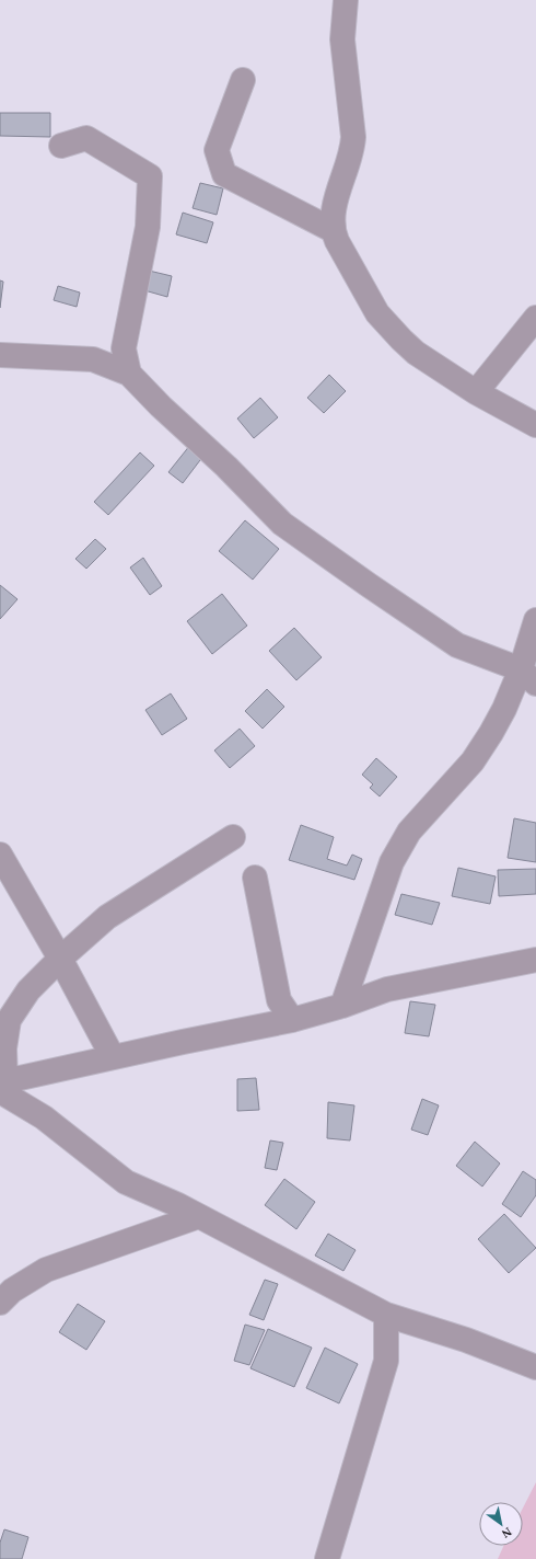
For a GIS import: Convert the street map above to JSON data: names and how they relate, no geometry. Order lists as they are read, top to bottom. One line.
{"north":"bottom right"}
